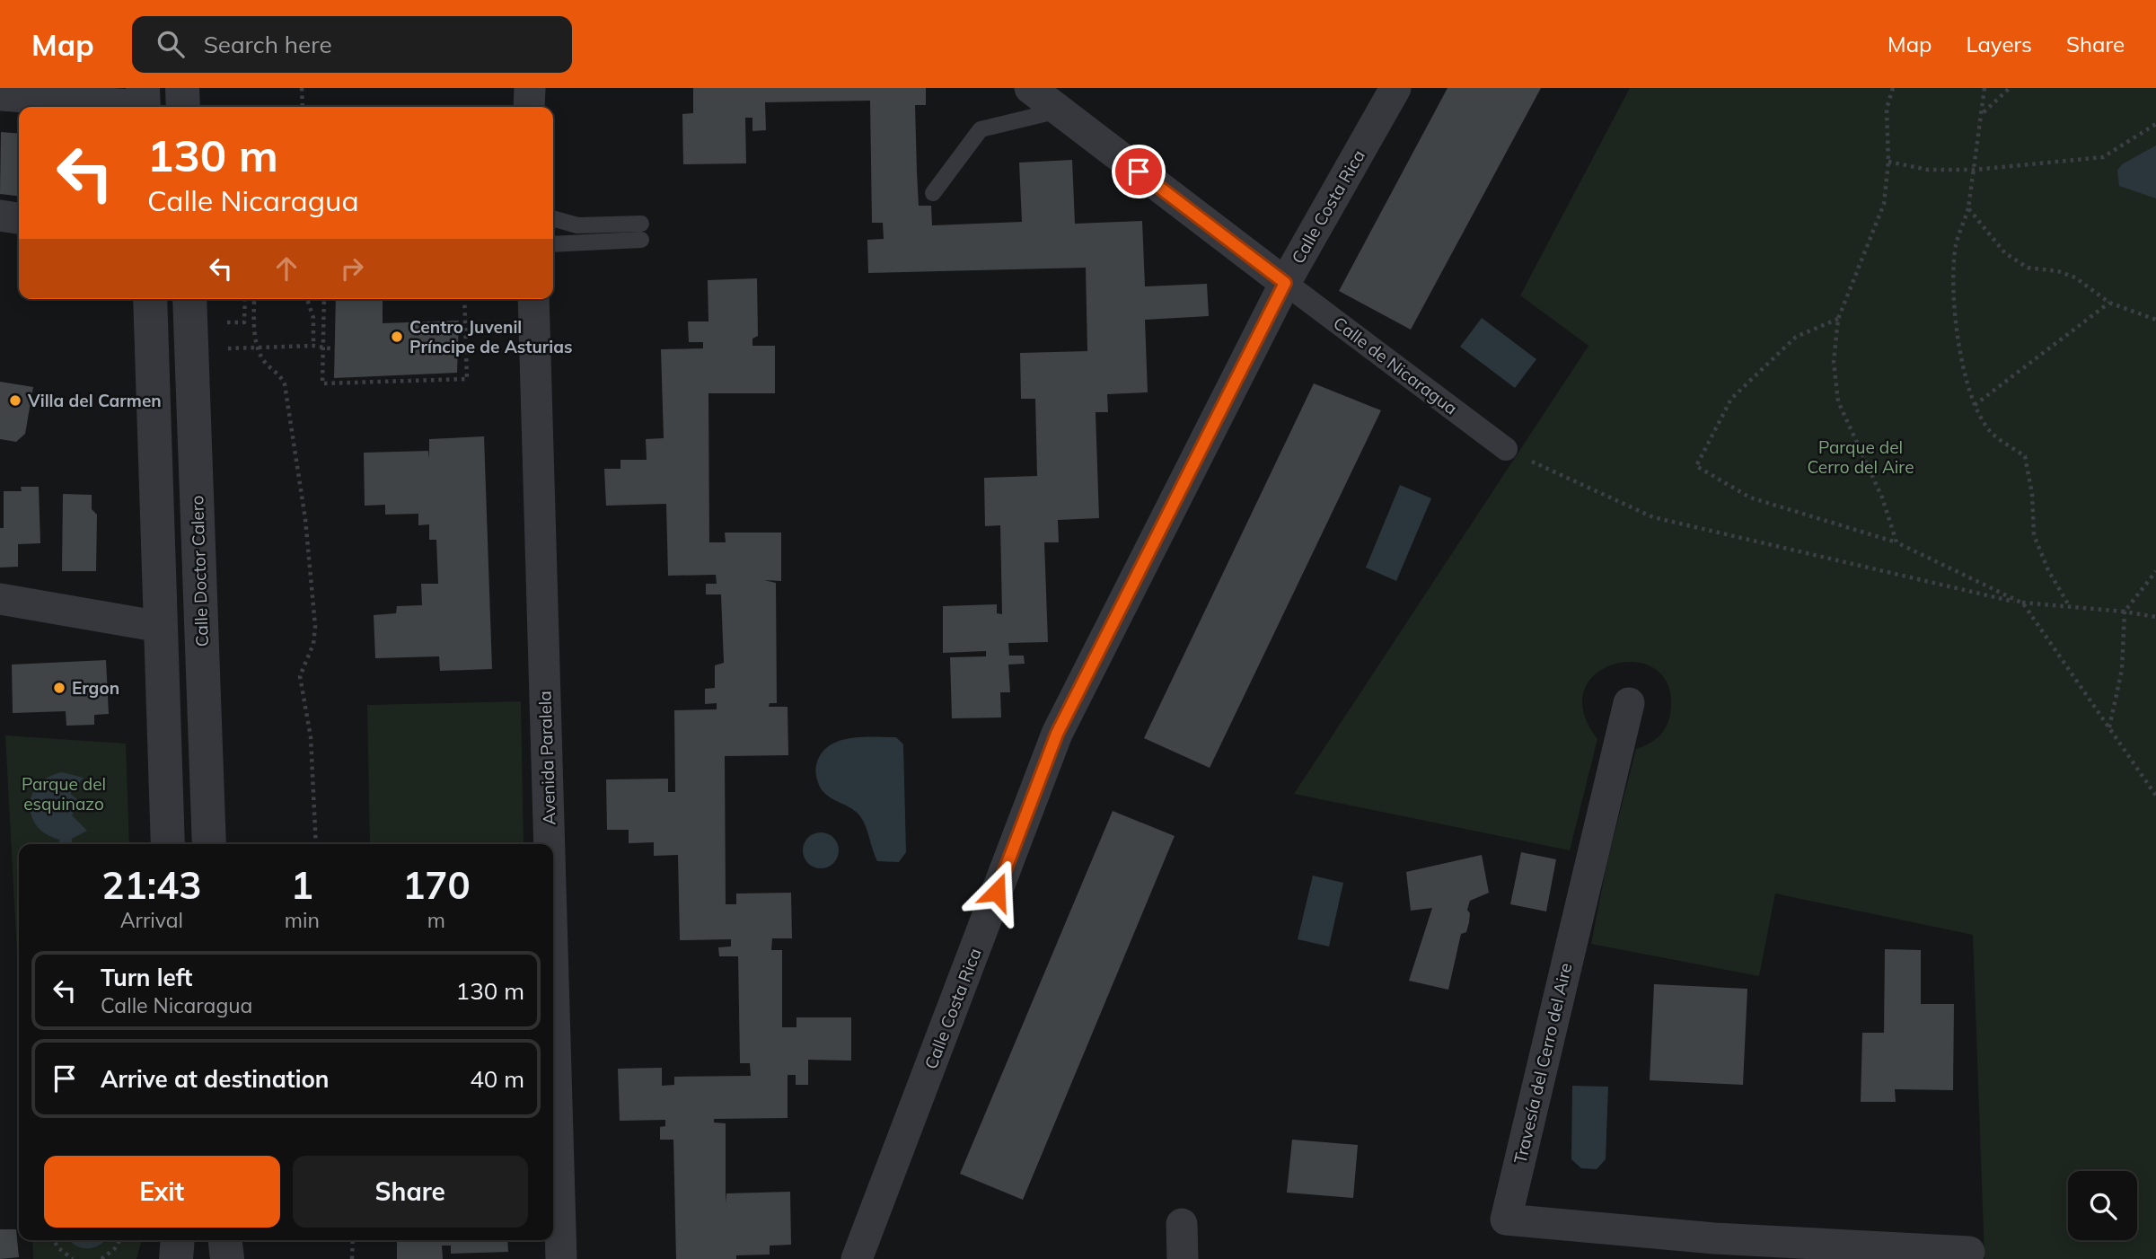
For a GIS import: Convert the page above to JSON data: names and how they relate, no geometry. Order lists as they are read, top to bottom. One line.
{"streets":{"street":["Calle Costa Rica","Calle de Nicaragua","Calle Doctor Calero","Avenida Paralela","Travesía del Cerro del Aire"]},"crossings":[["Calle Costa Rica","Calle de Nicaragua"]],"parks":["Parque del Cerro del Aire","Parque del esquinazo"],"places":["Centro Juvenil Príncipe de Asturias","Villa del Carmen","Ergon"],"page":{"header":"Map","search":"Search here","nav":["Map","Layers","Share"],"turn":["130 m","Calle Nicaragua"],"eta":["21:43","Arrival","1","min","170","m"],"list":[{"name":"Turn left","note":"Calle Nicaragua","value":"130 m"},{"name":"Arrive at destination","value":"40 m"}],"buttons":["Exit","Share"]}}
